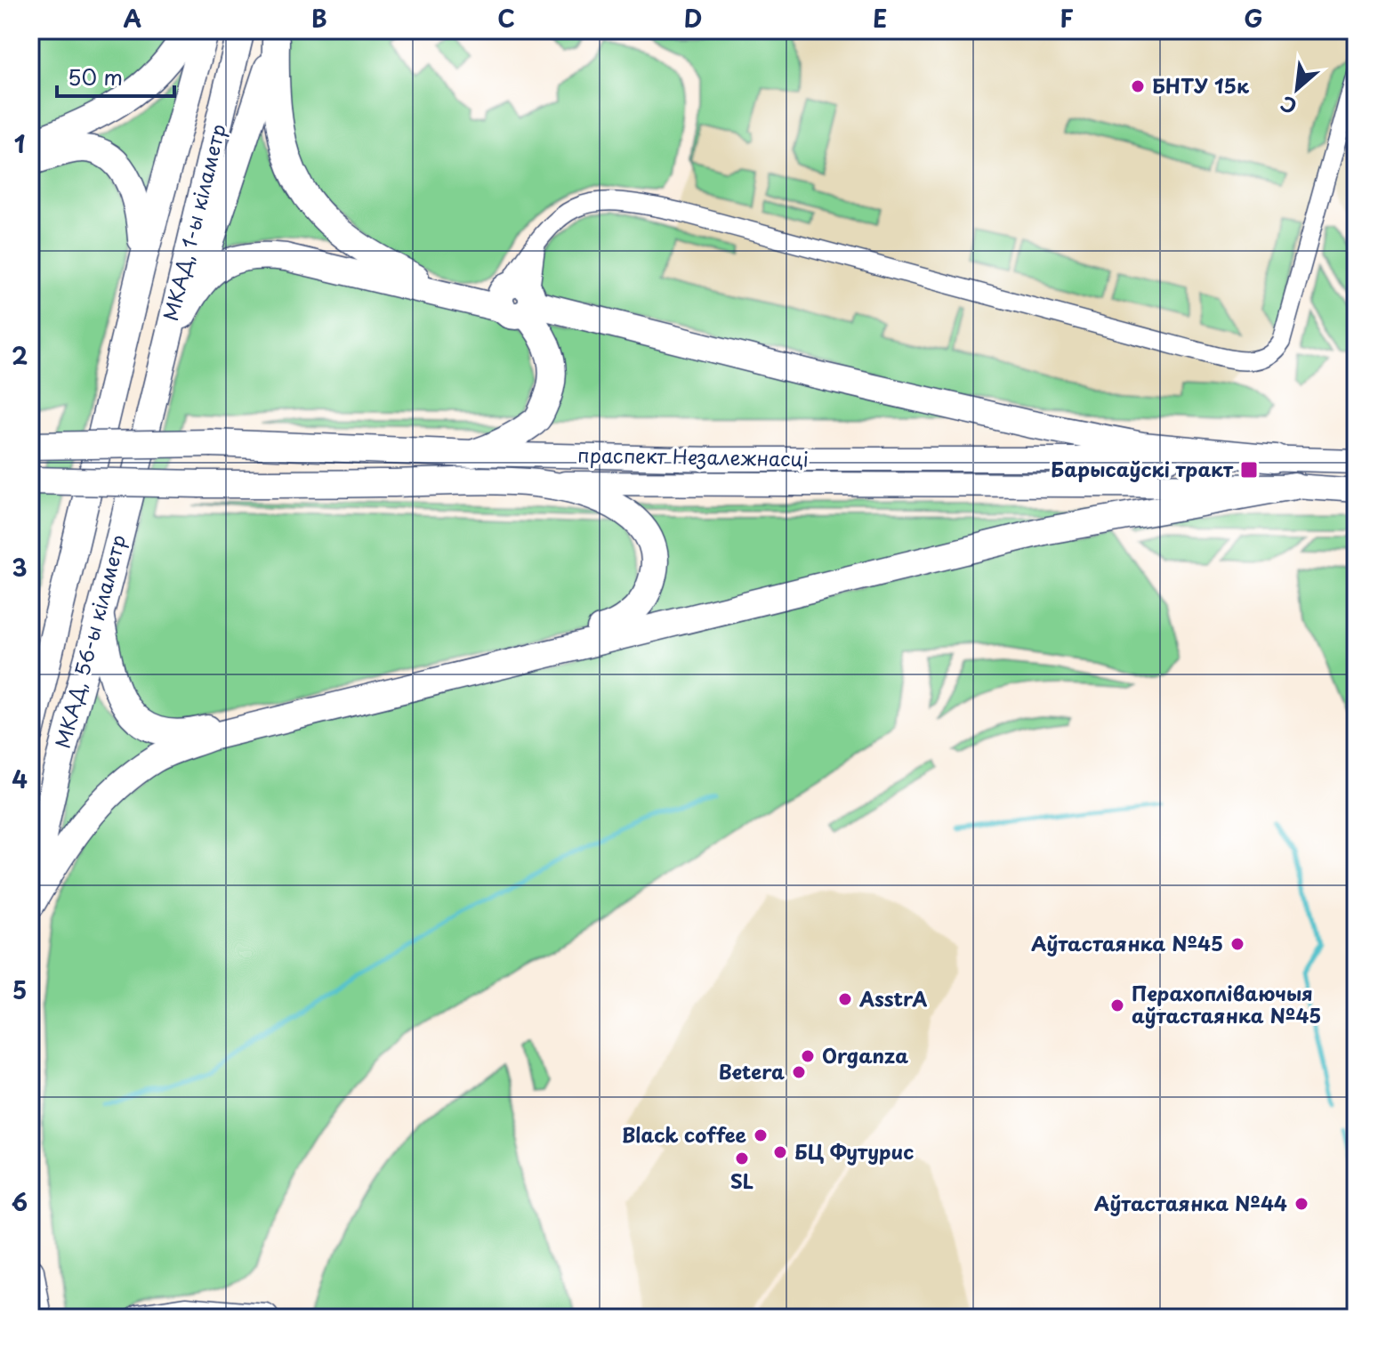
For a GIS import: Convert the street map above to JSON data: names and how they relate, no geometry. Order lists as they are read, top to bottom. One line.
{"streets":{"highway":["МКАД, 1-ы кіламетр","праспект Незалежнасці","МКАД, 56-ы кіламетр"]},"crossings":[["МКАД, 1-ы кіламетр","МКАД, 56-ы кіламетр"]],"places":{"other":["БНТУ 15к","Аўтастаянка №45","AsstrA","Перахопліваючыя аўтастаянка №45","Organza","Betera","Black coffee","БЦ Футурис","SL","Аўтастаянка №44"],"transit":["Барысаўскі тракт"]},"scale_bar":"50 m","north":"bottom left","grid":{"columns":["A","B","C","D","E","F","G"],"rows":["1","2","3","4","5","6"]}}
